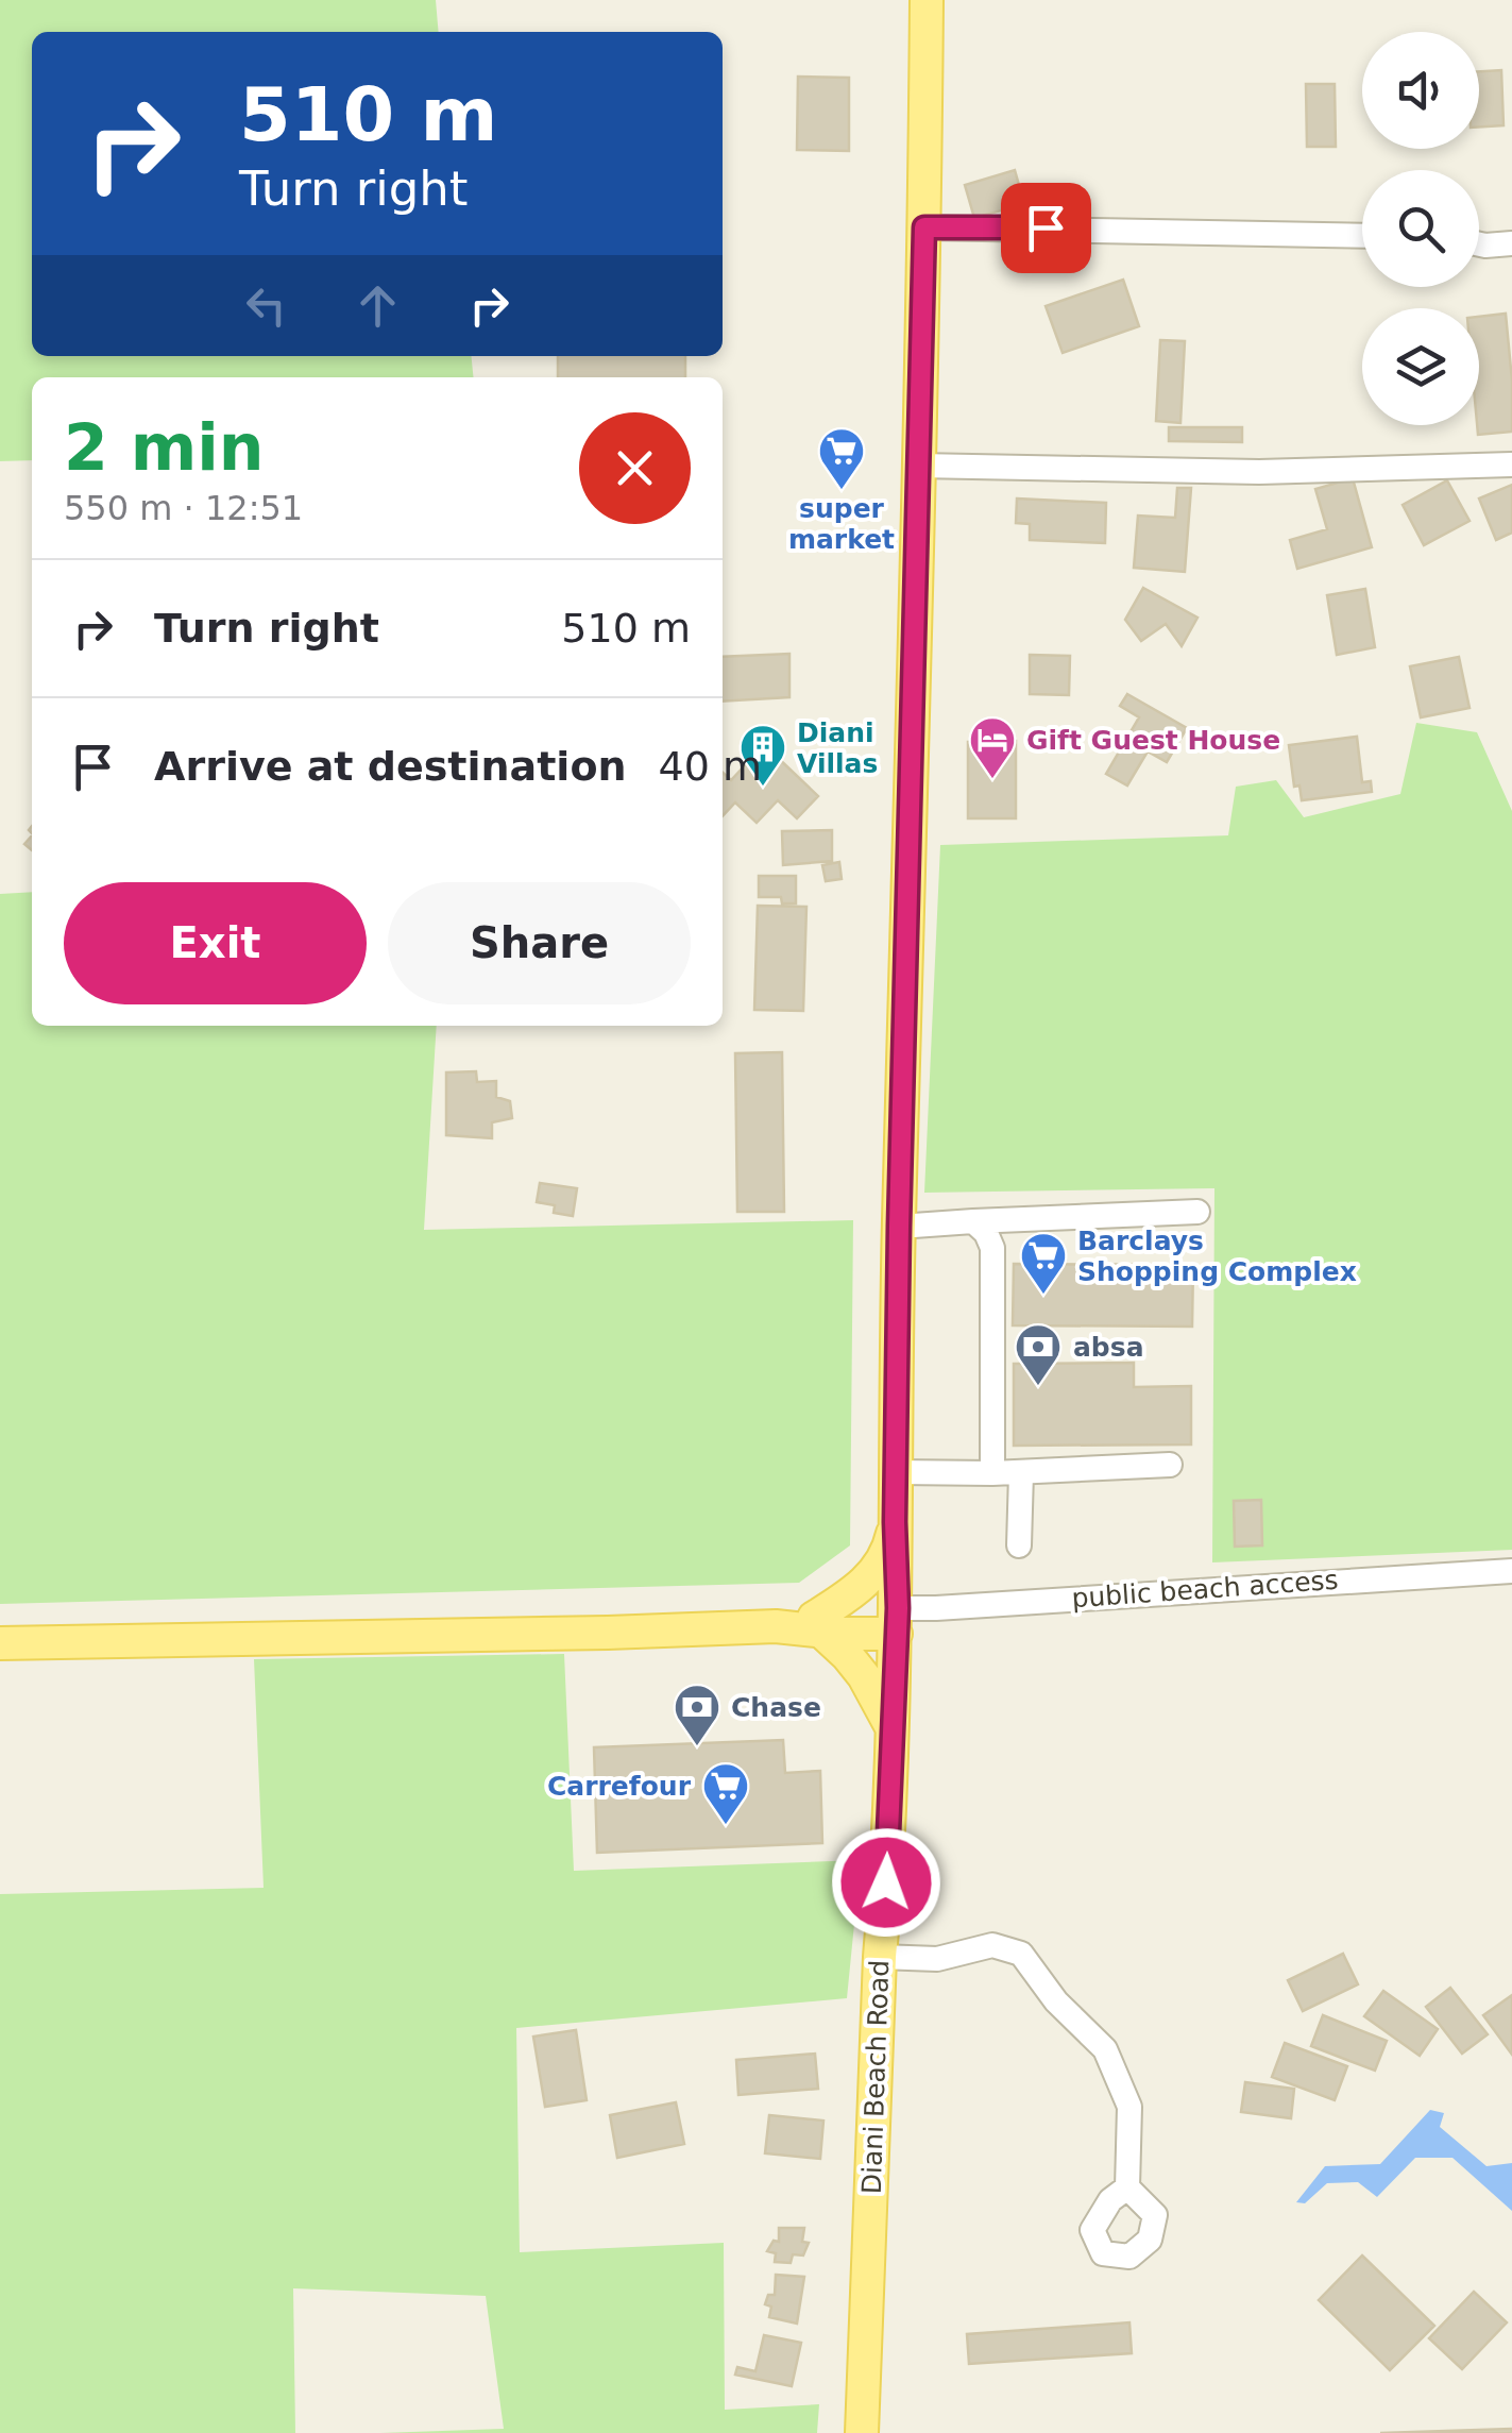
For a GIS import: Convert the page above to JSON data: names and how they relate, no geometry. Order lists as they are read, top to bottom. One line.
{"streets":{"main road":["Diani Beach Road"],"street":["public beach access"]},"crossings":[["public beach access","Diani Beach Road"]],"places":{"supermarket":["super market","Barclays Shopping Complex","Carrefour"],"hotel":["Gift Guest House"],"building":["Diani Villas"],"bank":["absa","Chase"]},"page":{"turn":["510 m","Turn right"],"heading":["2 min","550 m · 12:51"],"list":[{"name":"Turn right","value":"510 m"},{"name":"Arrive at destination","value":"40 m"}],"buttons":["Exit","Share"]}}
